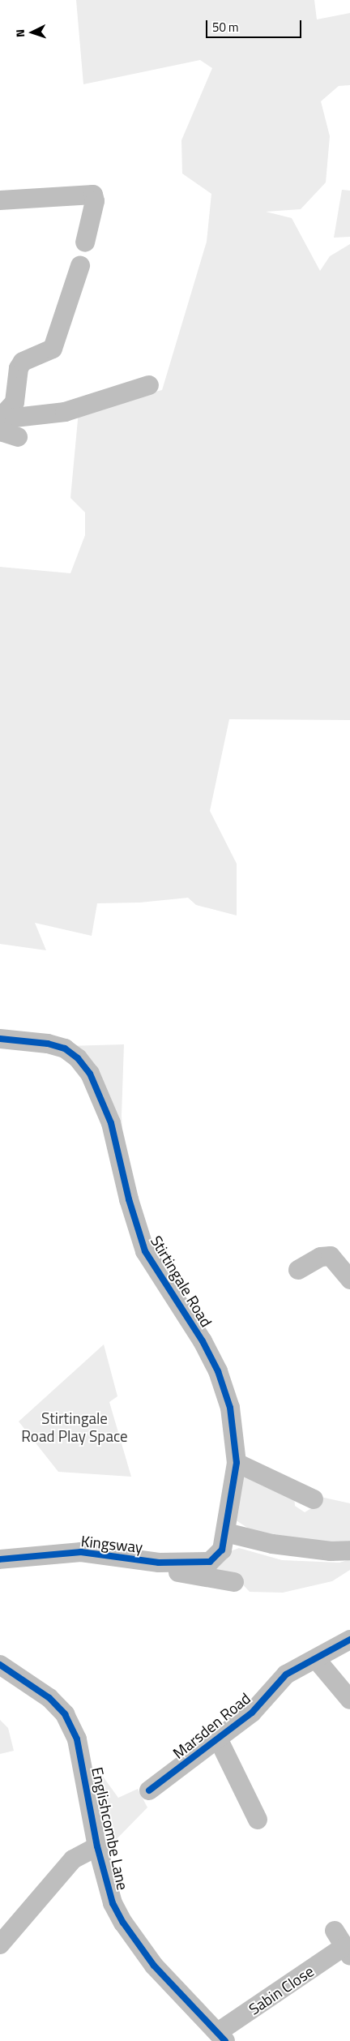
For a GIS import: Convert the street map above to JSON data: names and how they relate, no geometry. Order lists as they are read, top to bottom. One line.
{"streets":{"street":["Stirtingale Road","Kingsway","Marsden Road","Englishcombe Lane","Sabin Close"]},"crossings":[["Stirtingale Road","Kingsway"],["Englishcombe Lane","Sabin Close"]],"parks":["Stirtingale Road Play Space"],"scale_bar":"50 m","north":"left"}
